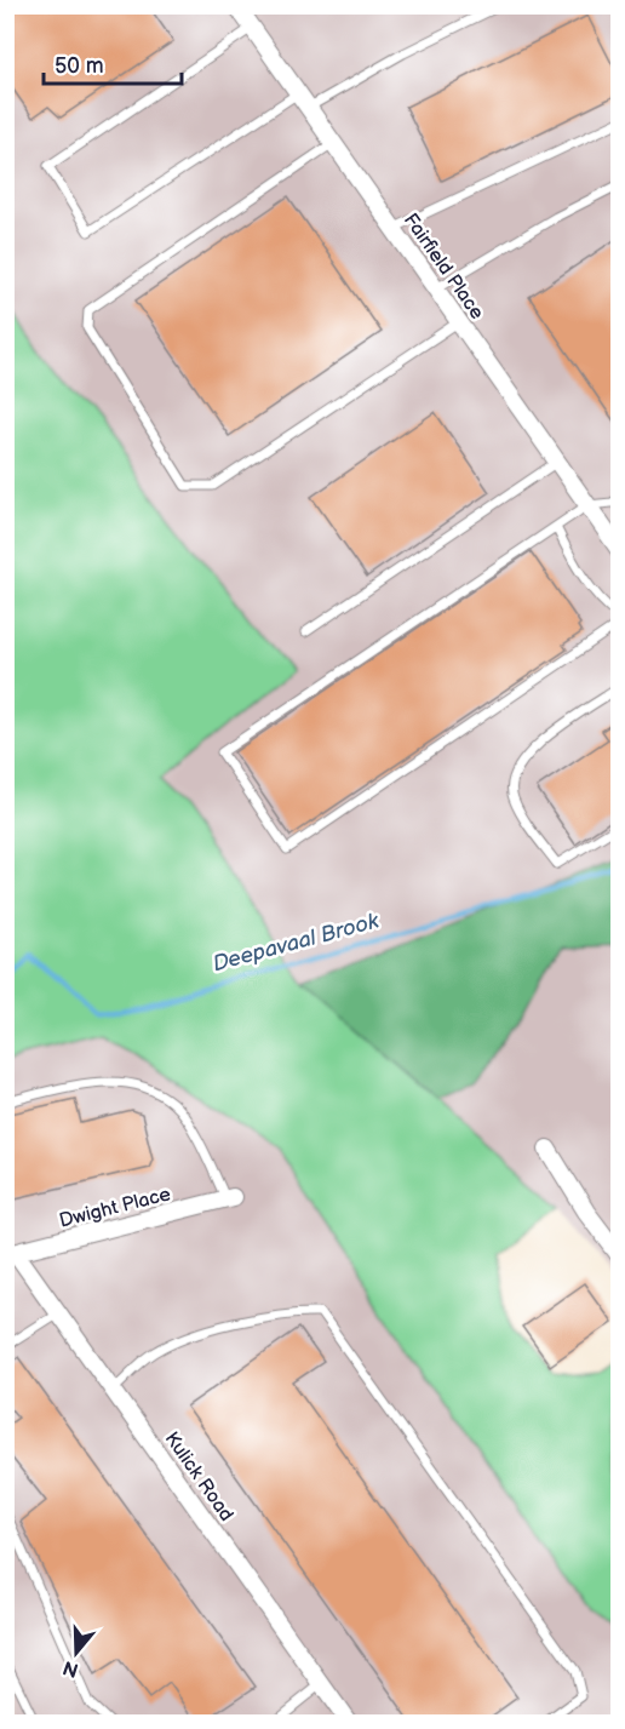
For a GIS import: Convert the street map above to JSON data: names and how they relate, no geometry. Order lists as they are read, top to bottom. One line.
{"streets":{"street":["Fairfield Place","Dwight Place","Kulick Road"]},"crossings":[["Dwight Place","Kulick Road"]],"water":["Deepavaal Brook"],"scale_bar":"50 m","north":"bottom"}
